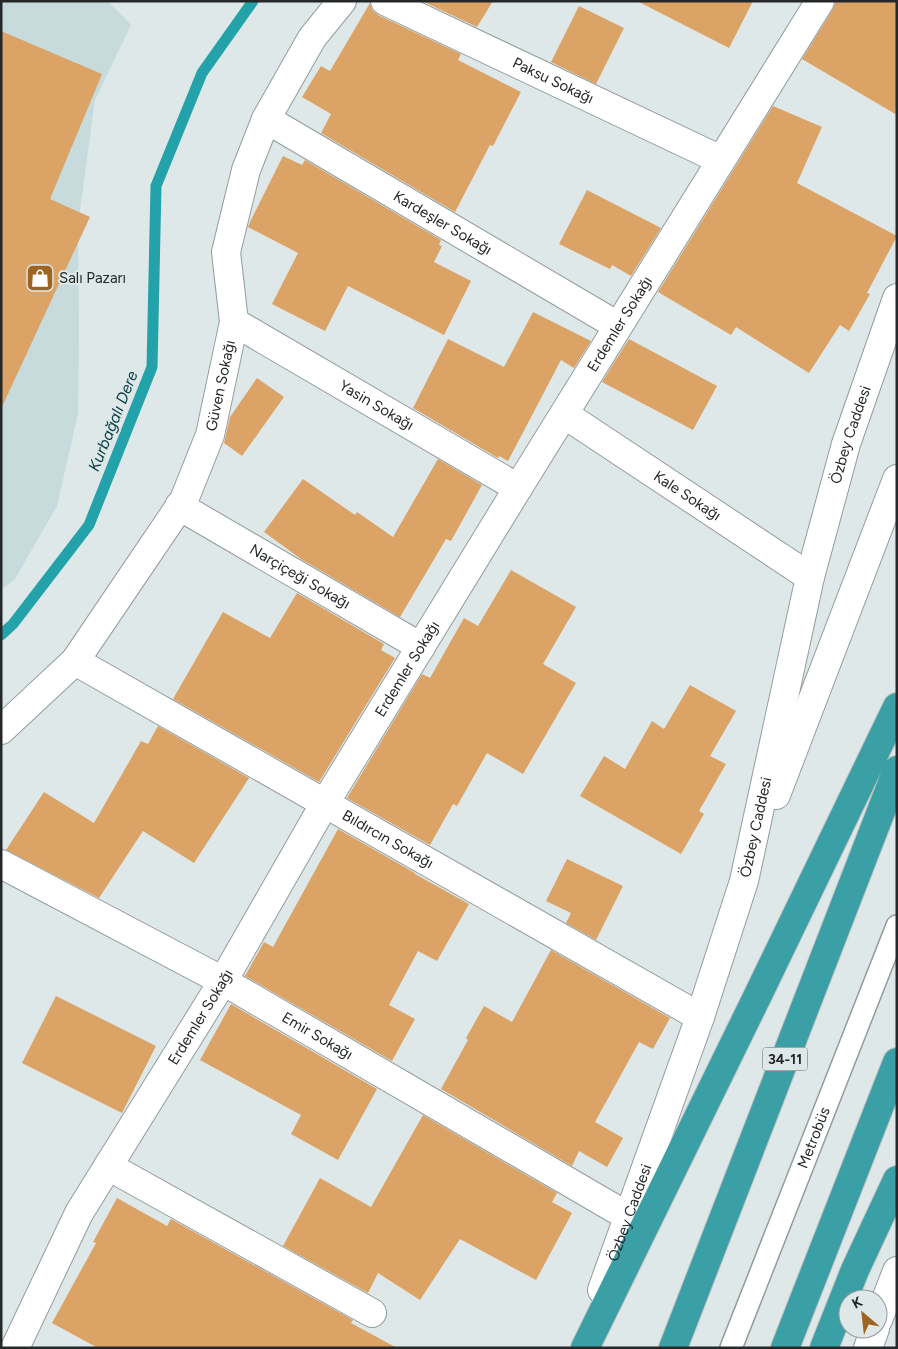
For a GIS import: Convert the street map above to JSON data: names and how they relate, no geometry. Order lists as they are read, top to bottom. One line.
{"streets":{"highway":["34-11"],"street":["Paksu Sokağı","Kardeşler Sokağı","Erdemler Sokağı","Güven Sokağı","Yasin Sokağı","Özbey Caddesi","Kale Sokağı","Narçiçeği Sokağı","Bıldırcın Sokağı","Emir Sokağı"],"lane":["Metrobüs"]},"crossings":[["Paksu Sokağı","Erdemler Sokağı"],["Kardeşler Sokağı","Erdemler Sokağı"],["Kardeşler Sokağı","Güven Sokağı"],["Erdemler Sokağı","Yasin Sokağı"],["Erdemler Sokağı","Kale Sokağı"],["Erdemler Sokağı","Narçiçeği Sokağı"],["Erdemler Sokağı","Bıldırcın Sokağı"],["Erdemler Sokağı","Emir Sokağı"],["Güven Sokağı","Yasin Sokağı"],["Güven Sokağı","Narçiçeği Sokağı"],["Güven Sokağı","Bıldırcın Sokağı"],["Özbey Caddesi","Kale Sokağı"],["Özbey Caddesi","Bıldırcın Sokağı"],["Özbey Caddesi","Emir Sokağı"]],"water":["Kurbağalı Dere"],"places":{"shop":["Salı Pazarı"]},"north":"top left"}
